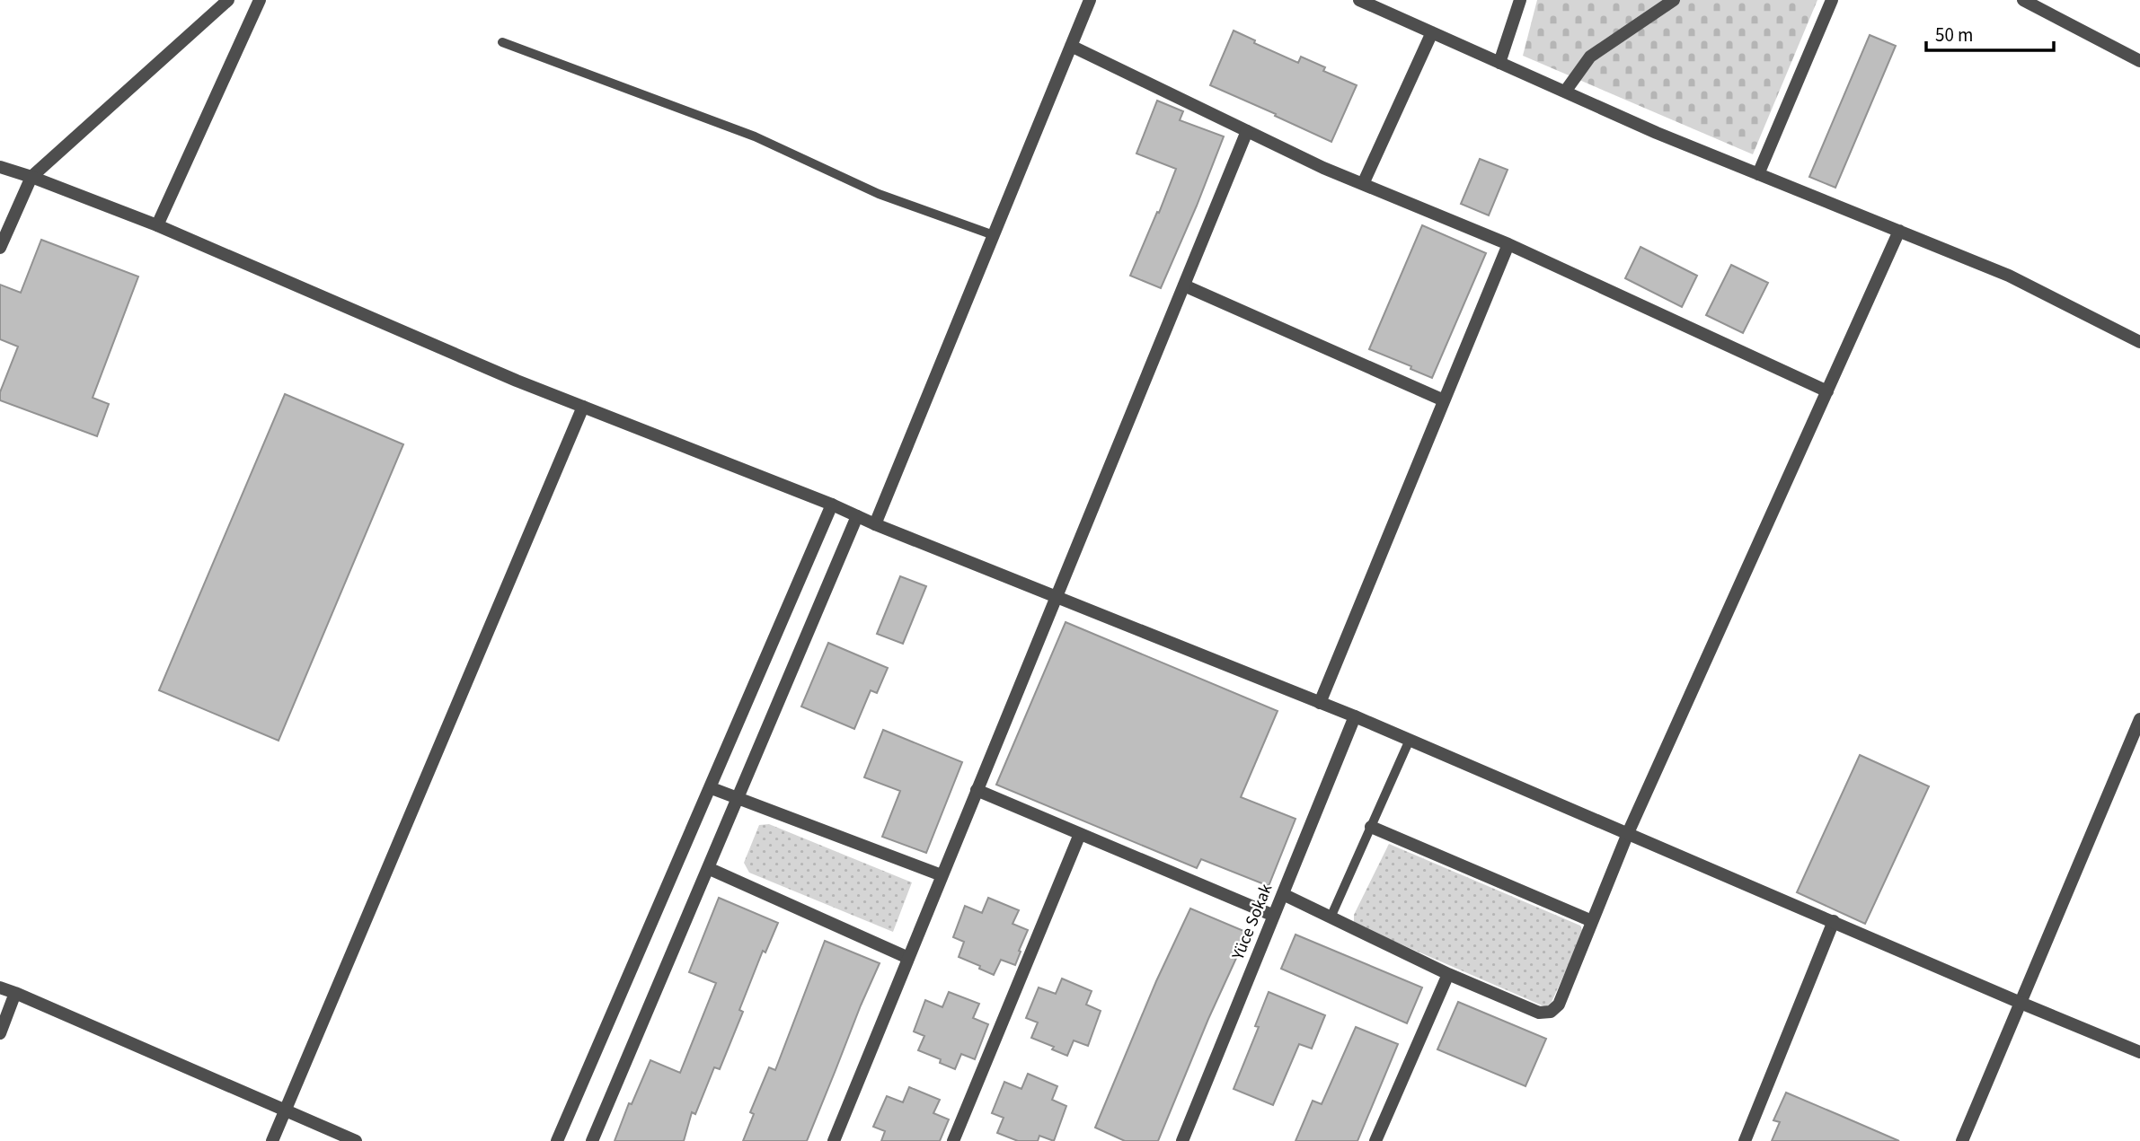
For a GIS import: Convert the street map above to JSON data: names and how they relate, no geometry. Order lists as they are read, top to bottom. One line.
{"streets":{"street":["Yüce Sokak"]},"scale_bar":"50 m"}
